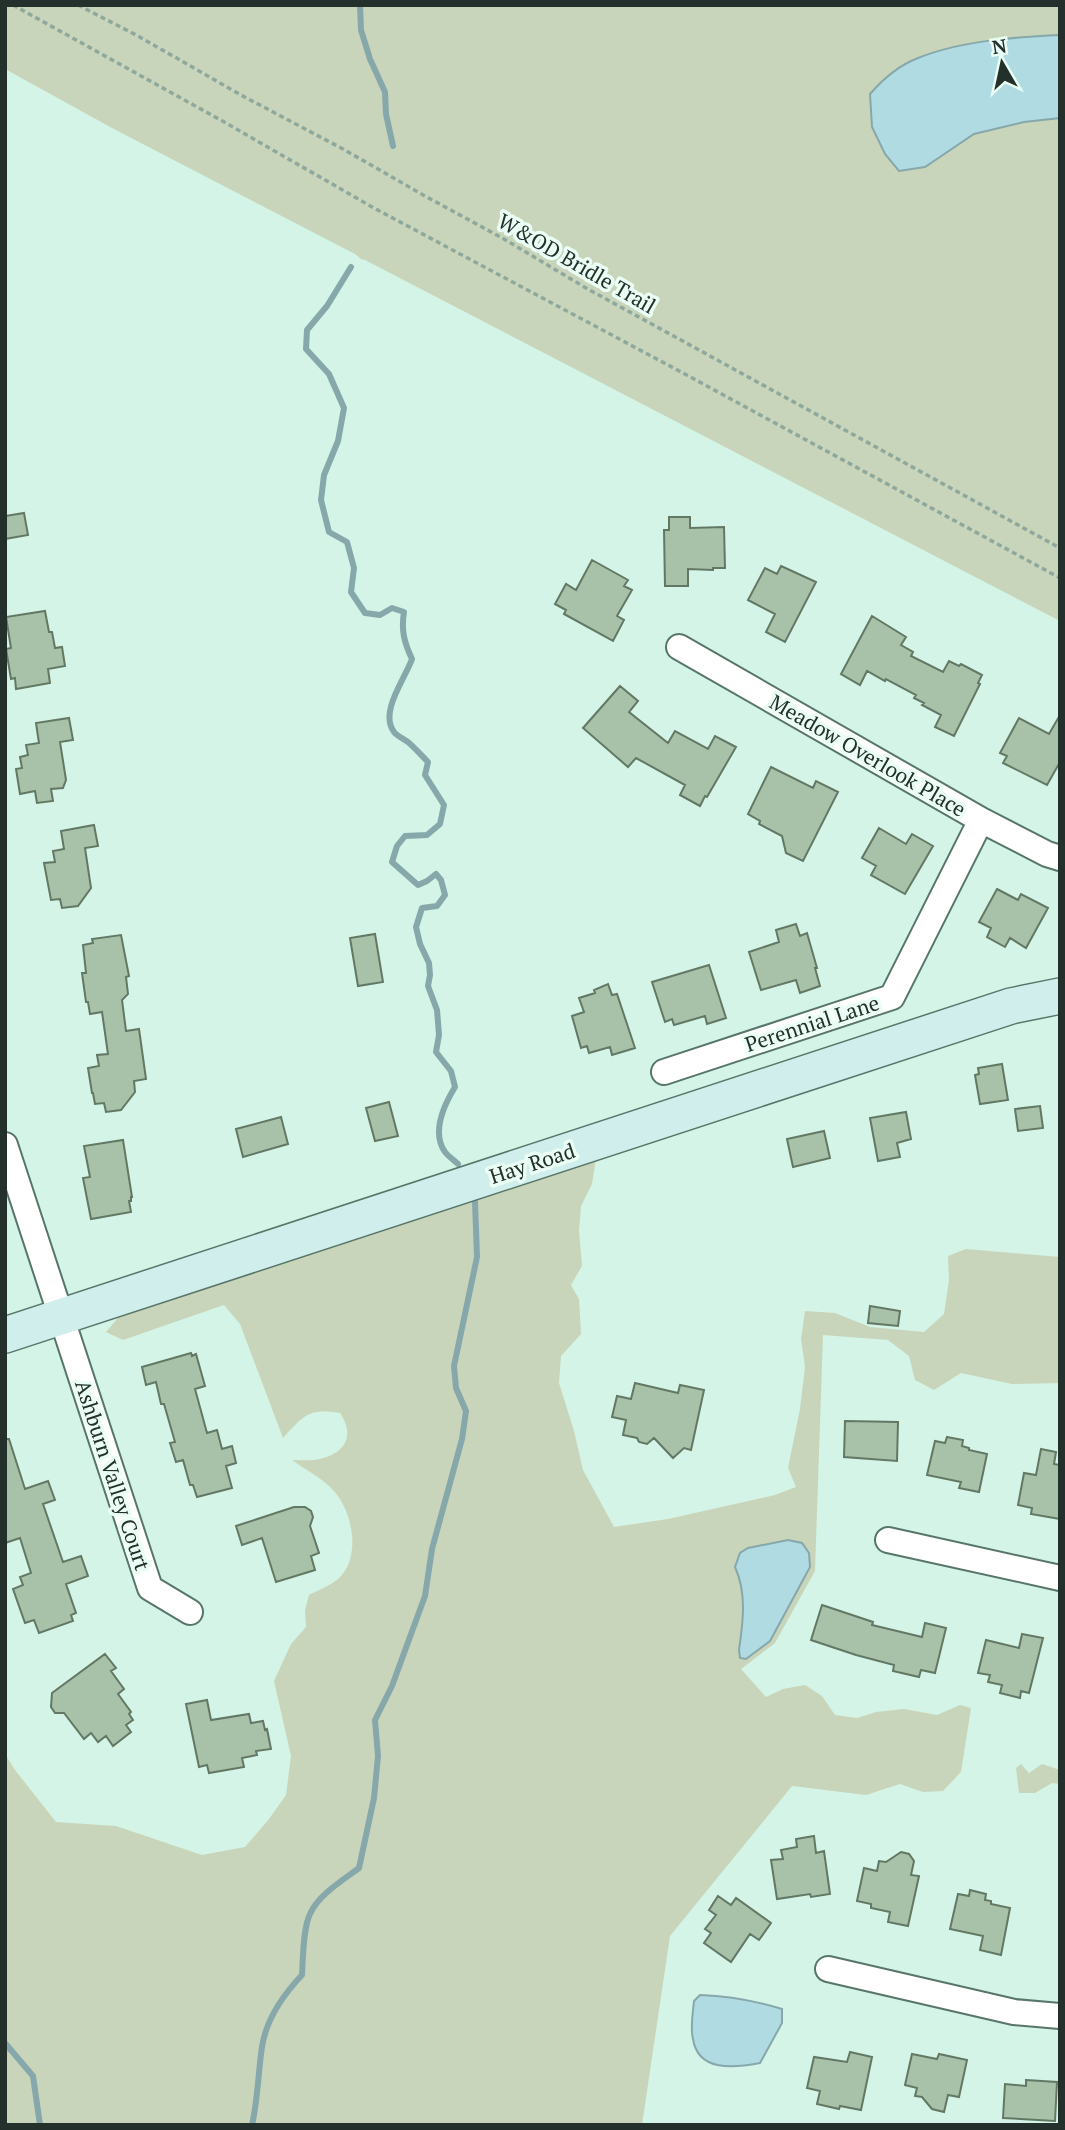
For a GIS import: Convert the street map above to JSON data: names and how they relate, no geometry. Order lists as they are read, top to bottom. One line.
{"streets":{"street":["Meadow Overlook Place","Perennial Lane","Hay Road","Ashburn Valley Court"],"path":["W&OD Bridle Trail"]},"crossings":[["Meadow Overlook Place","Perennial Lane"],["Hay Road","Ashburn Valley Court"]],"north":"top"}
